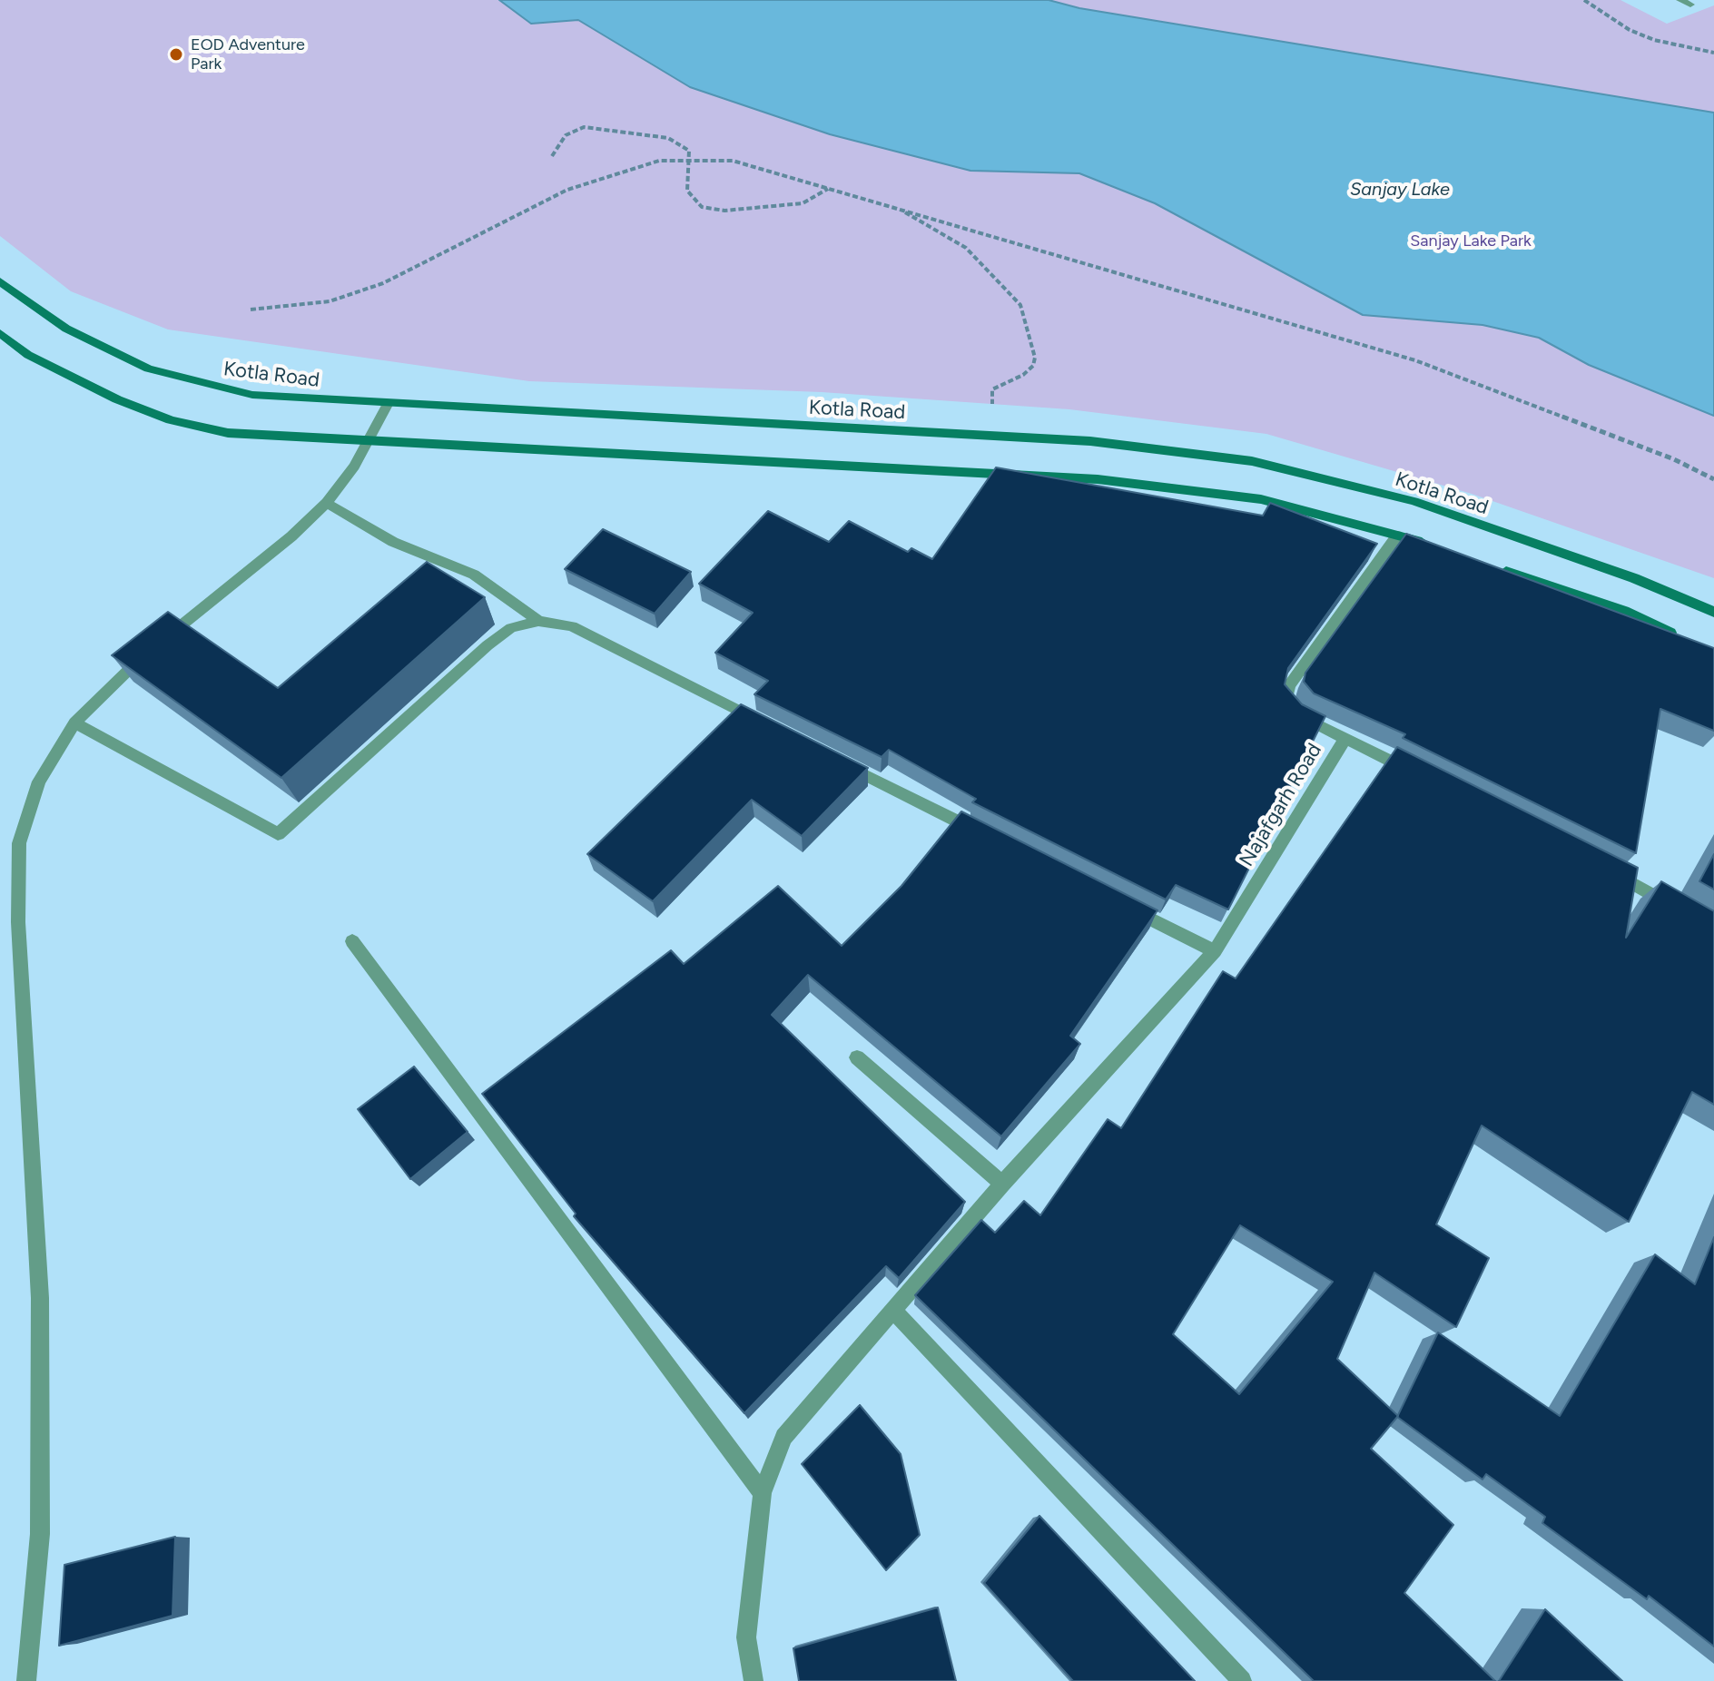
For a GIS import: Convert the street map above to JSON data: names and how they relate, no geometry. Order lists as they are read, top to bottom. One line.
{"streets":{"main road":["Kotla Road"],"street":["Najafgarh Road"]},"water":["Sanjay Lake"],"parks":["Sanjay Lake Park"],"places":["EOD Adventure Park"]}
